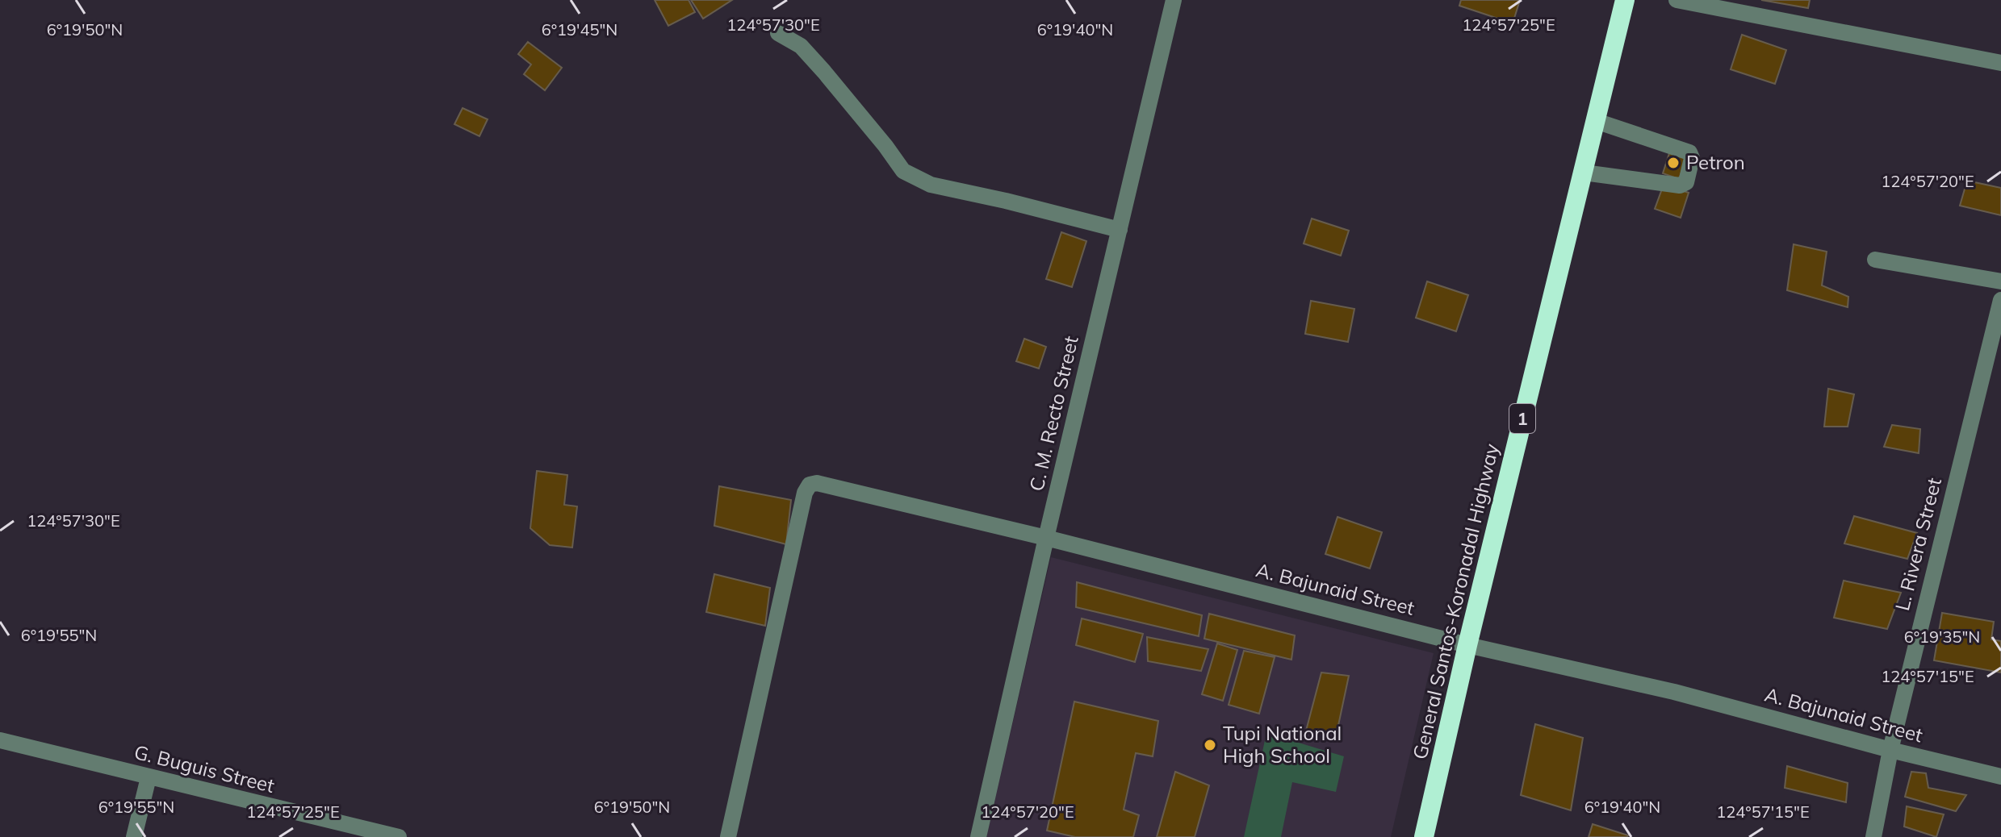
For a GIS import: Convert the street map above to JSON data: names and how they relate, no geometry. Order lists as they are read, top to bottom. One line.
{"streets":{"highway":["1","General Santos-Koronadal Highway"],"street":["C. M. Recto Street","L. Rivera Street","A. Bajunaid Street","G. Buguis Street"]},"crossings":[["C. M. Recto Street","A. Bajunaid Street"],["L. Rivera Street","A. Bajunaid Street"],["A. Bajunaid Street","General Santos-Koronadal Highway"]],"places":["Petron","Tupi National High School"],"coordinates":["124°57'30\"E","124°57'25\"E","6°19'50\"N","6°19'45\"N","6°19'40\"N","124°57'20\"E","6°19'55\"N","6°19'35\"N","124°57'15\"E"]}
